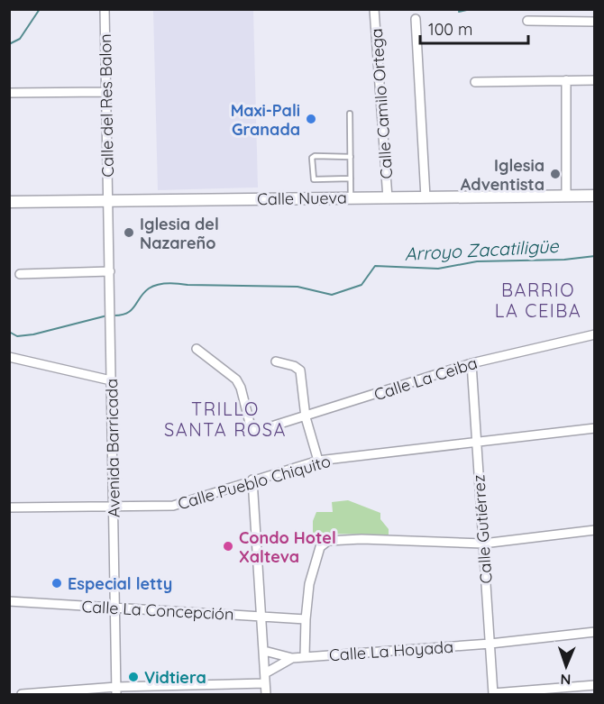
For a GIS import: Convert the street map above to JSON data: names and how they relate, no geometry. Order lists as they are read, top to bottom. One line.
{"streets":{"street":["Calle Camilo Ortega","Calle del Res Balon","Calle Nueva","Calle La Ceiba","Avenida Barricada","Calle Pueblo Chiquito","Calle Gutiérrez","Calle La Concepción","Calle La Hoyada"]},"crossings":[["Calle Camilo Ortega","Calle Nueva"],["Calle del Res Balon","Calle Nueva"],["Calle del Res Balon","Avenida Barricada"],["Calle Nueva","Avenida Barricada"],["Calle La Ceiba","Calle Gutiérrez"],["Avenida Barricada","Calle Pueblo Chiquito"],["Avenida Barricada","Calle La Concepción"],["Calle Pueblo Chiquito","Calle Gutiérrez"],["Calle Gutiérrez","Calle La Hoyada"]],"districts":["BARRIO LA CEIBA","TRILLO SANTA ROSA"],"water":["Arroyo Zacatiligüe"],"places":["Maxi-Pali Granada","Iglesia Adventista","Iglesia del Nazareño","Condo Hotel Xalteva","Especial letty","Vidtiera"],"scale_bar":"100 m","north":"bottom"}
